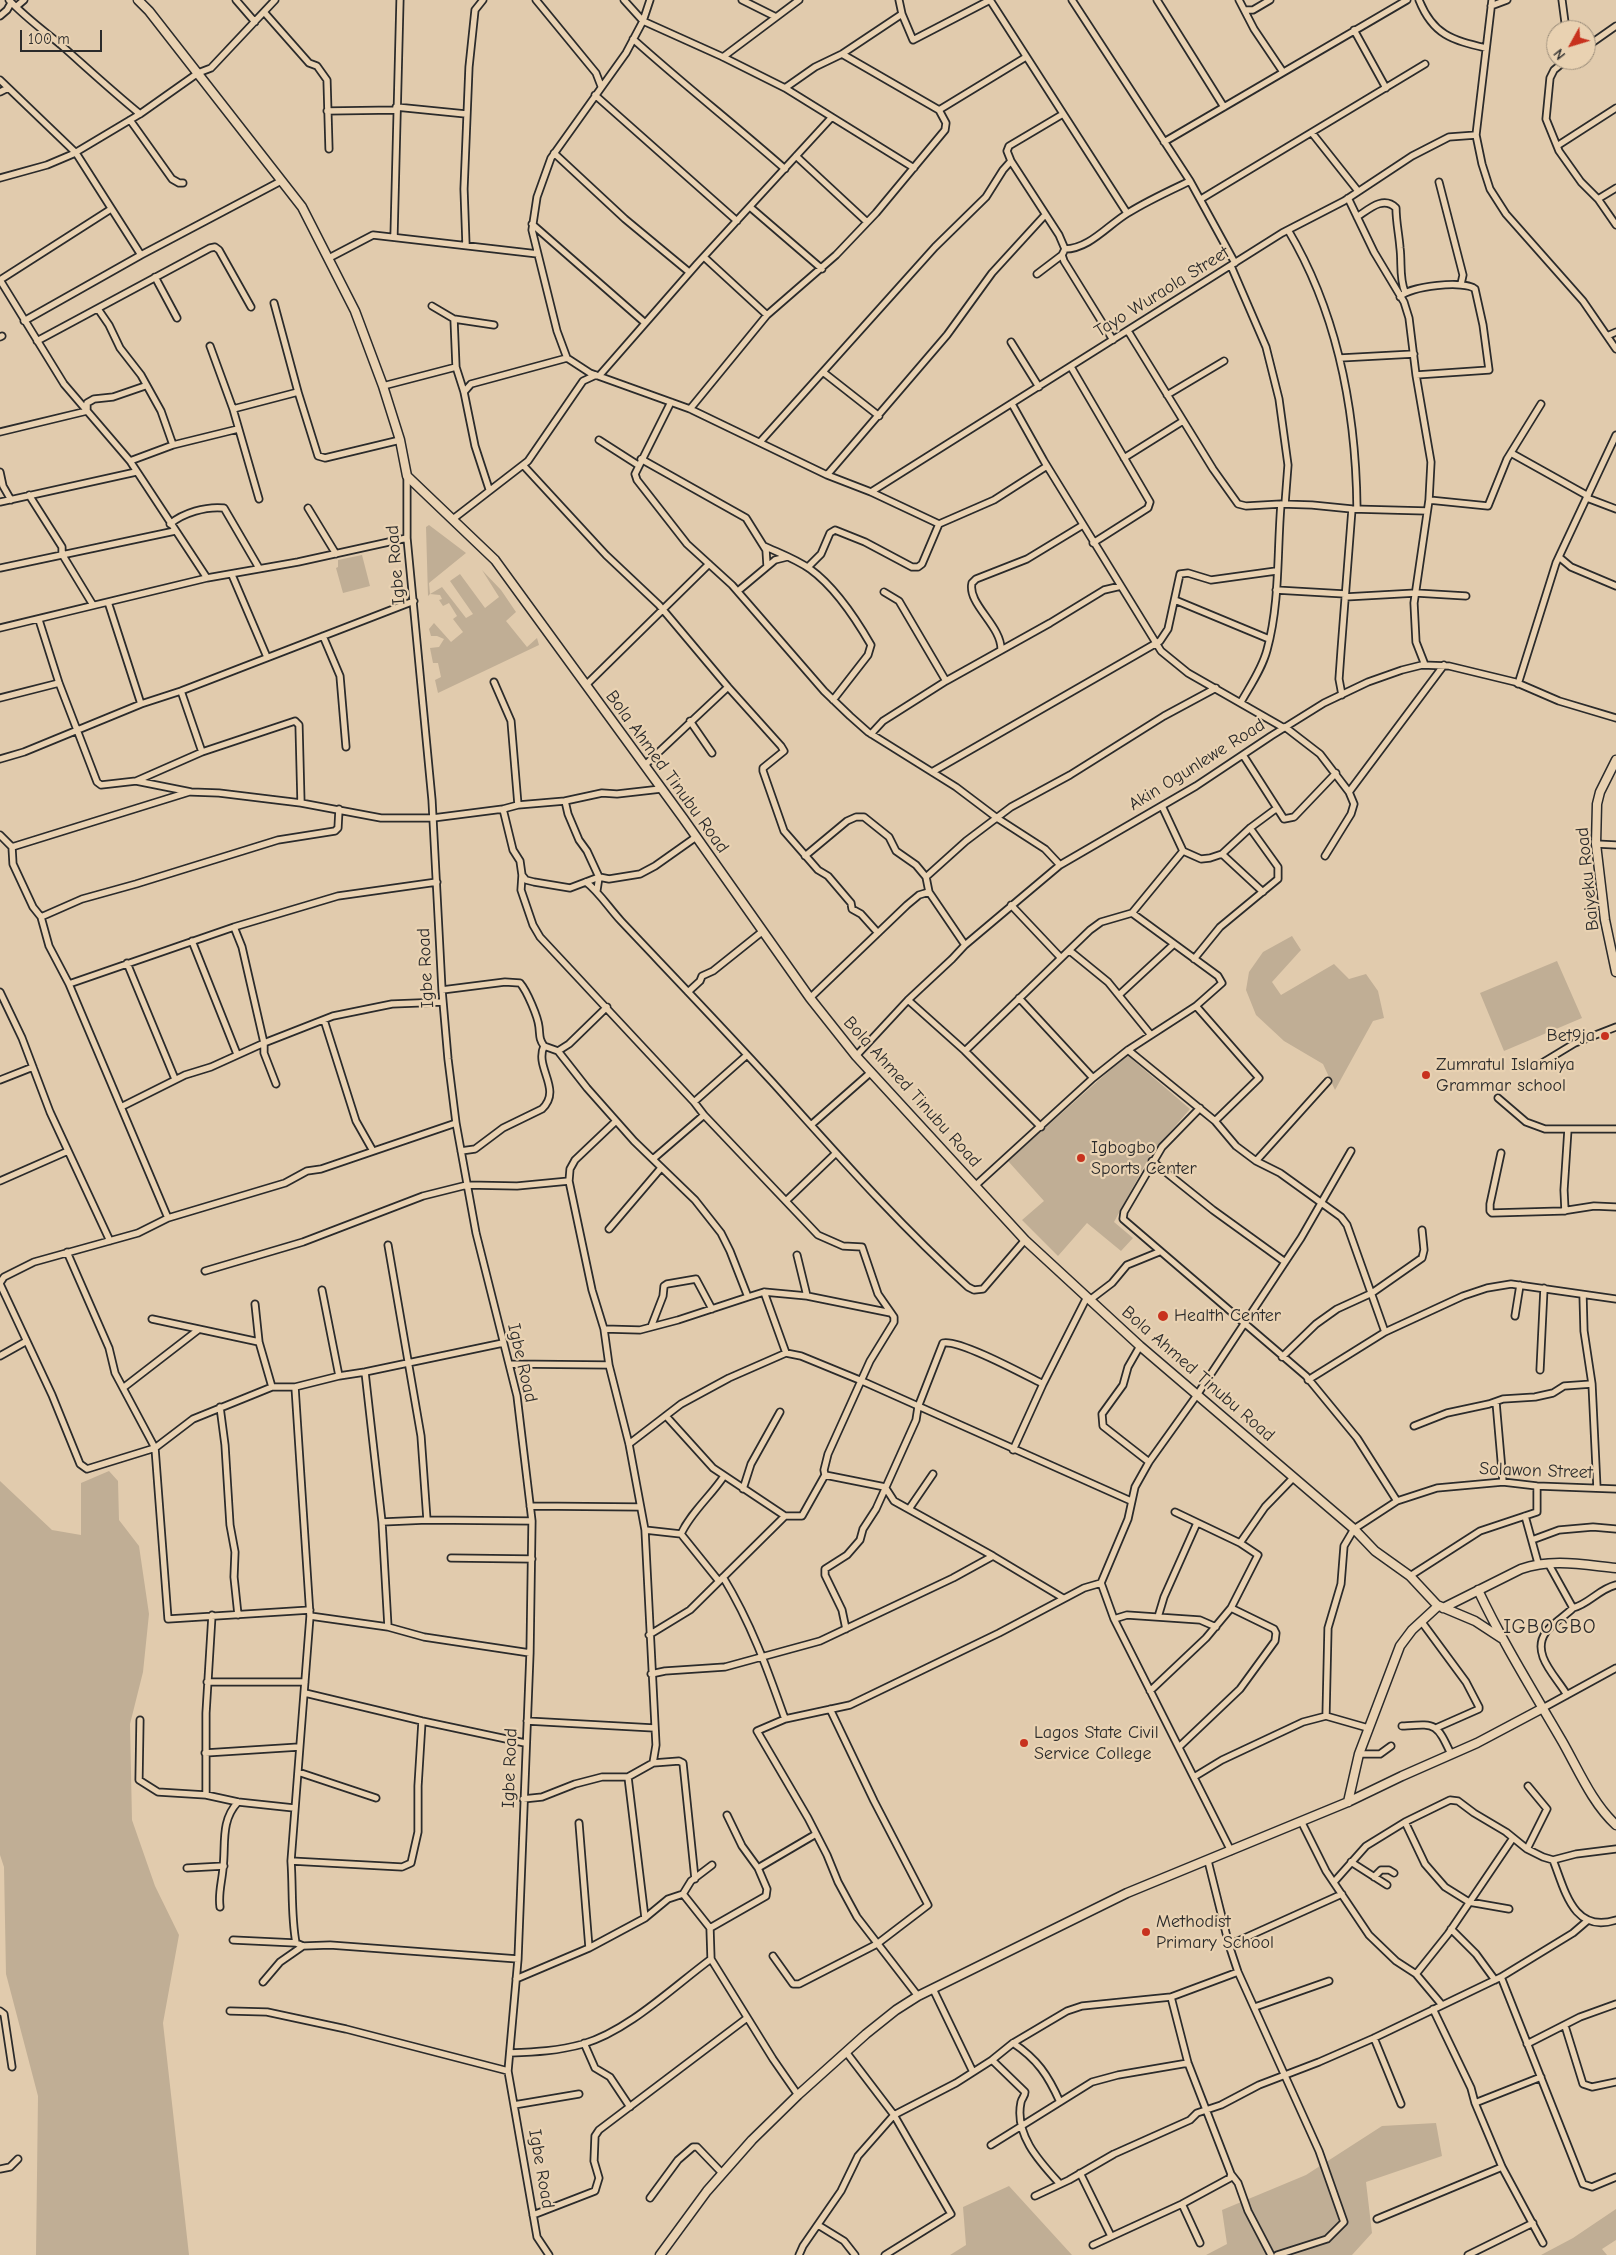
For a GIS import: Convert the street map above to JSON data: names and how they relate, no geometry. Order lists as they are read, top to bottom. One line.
{"streets":{"main road":["Bola Ahmed Tinubu Road","Baiyeku Road"],"street":["Tayo Wuraola Street","Igbe Road","Akin Ogunlewe Road","Solawon Street"]},"crossings":[["Igbe Road","Bola Ahmed Tinubu Road"],["Akin Ogunlewe Road","Bola Ahmed Tinubu Road"],["Bola Ahmed Tinubu Road","Solawon Street"]],"districts":["IGBOGBO"],"places":["Bet9ja","Zumratul Islamiya Grammar school","Igbogbo Sports Center","Health Center","Lagos State Civil Service College","Methodist Primary School"],"scale_bar":"100 m","north":"bottom left"}
